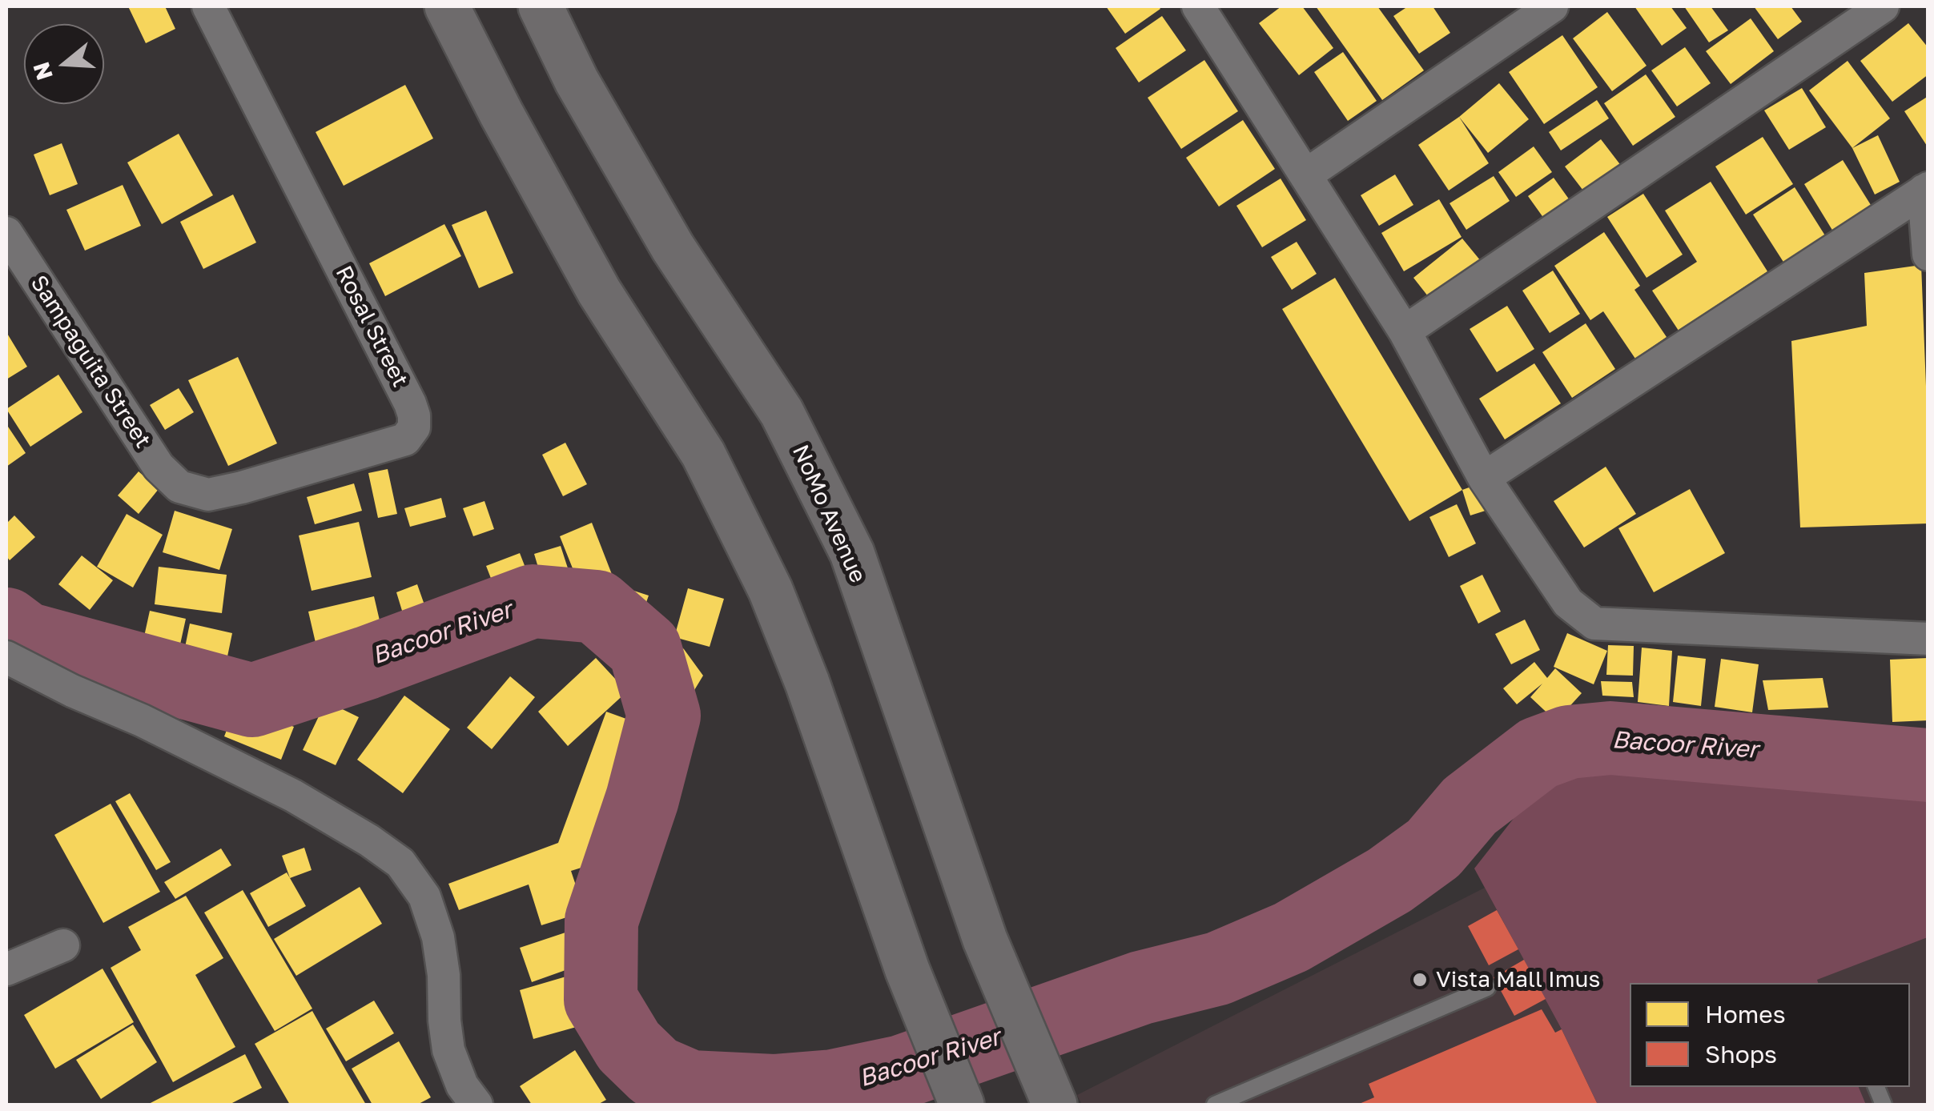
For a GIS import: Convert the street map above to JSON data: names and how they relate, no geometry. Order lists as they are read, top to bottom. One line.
{"streets":{"main road":["NoMo Avenue"],"street":["Rosal Street","Sampaguita Street"]},"crossings":[["Rosal Street","Sampaguita Street"]],"water":["Bacoor River"],"places":["Vista Mall Imus"],"legend":["Homes","Shops"],"north":"left"}
